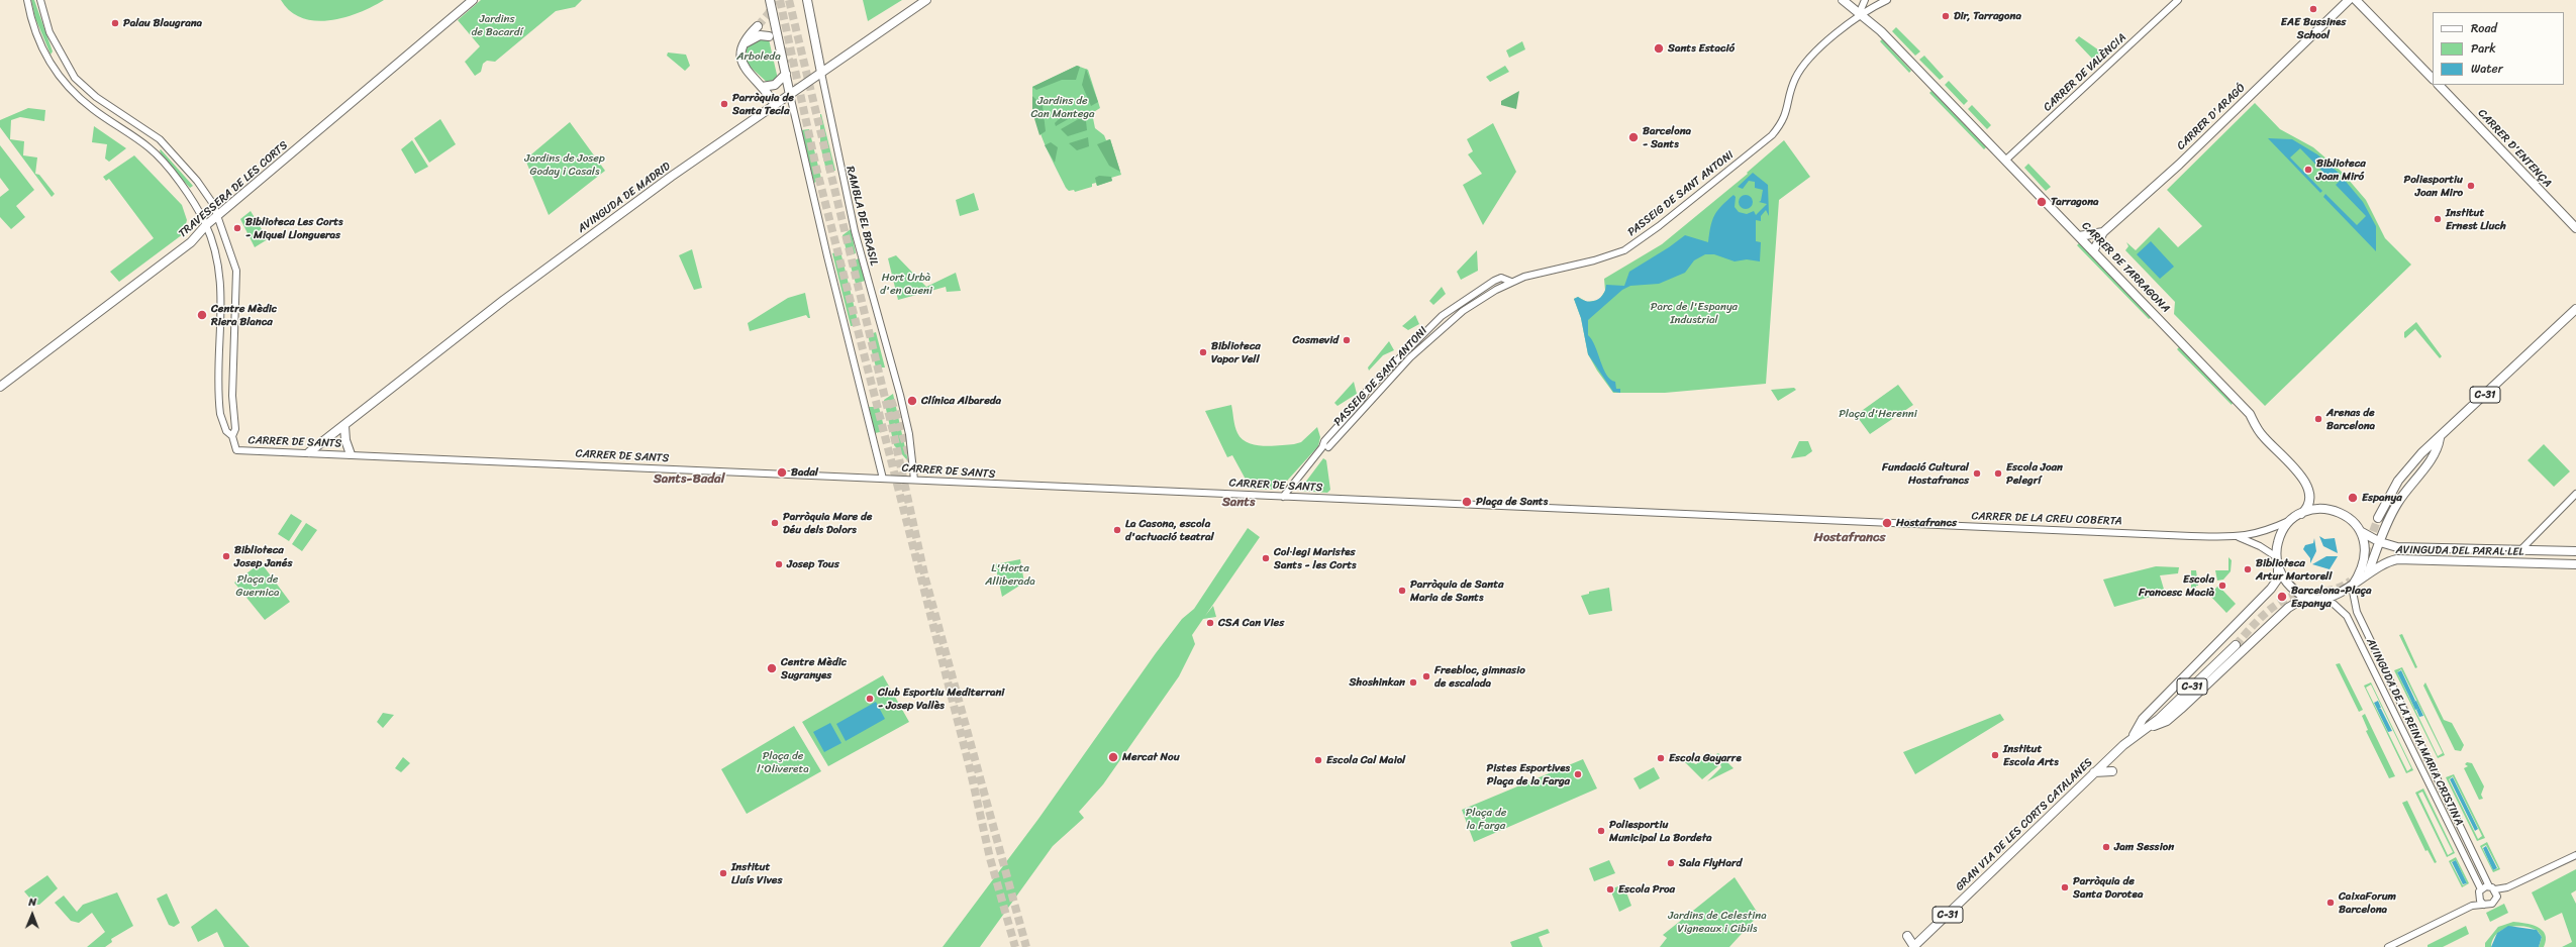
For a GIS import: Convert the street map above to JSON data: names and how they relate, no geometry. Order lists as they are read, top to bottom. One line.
{"streets":{"main road":["CARRER D'ARAGÓ","CARRER D'ENTENÇA","TRAVESSERA DE LES CORTS","AVINGUDA DE MADRID","CARRER DE TARRAGONA","C-31","AVINGUDA DEL PARAL·LEL","GRAN VIA DE LES CORTS CATALANES"],"street":["CARRER DE VALÈNCIA","PASSEIG DE SANT ANTONI","RAMBLA DEL BRASIL","CARRER DE SANTS","CARRER DE LA CREU COBERTA","AVINGUDA DE LA REINA MARIA CRISTINA"]},"crossings":[["CARRER DE VALÈNCIA","CARRER DE TARRAGONA"],["CARRER D'ARAGÓ","CARRER DE TARRAGONA"],["PASSEIG DE SANT ANTONI","CARRER DE TARRAGONA"],["PASSEIG DE SANT ANTONI","CARRER DE SANTS"],["AVINGUDA DE MADRID","RAMBLA DEL BRASIL"],["AVINGUDA DE MADRID","CARRER DE SANTS"],["RAMBLA DEL BRASIL","CARRER DE SANTS"],["CARRER DE TARRAGONA","CARRER DE LA CREU COBERTA"],["CARRER DE TARRAGONA","AVINGUDA DEL PARAL·LEL"],["CARRER DE TARRAGONA","AVINGUDA DE LA REINA MARIA CRISTINA"],["CARRER DE TARRAGONA","GRAN VIA DE LES CORTS CATALANES"],["CARRER DE SANTS","CARRER DE LA CREU COBERTA"],["CARRER DE LA CREU COBERTA","AVINGUDA DEL PARAL·LEL"],["CARRER DE LA CREU COBERTA","AVINGUDA DE LA REINA MARIA CRISTINA"],["CARRER DE LA CREU COBERTA","GRAN VIA DE LES CORTS CATALANES"],["AVINGUDA DEL PARAL·LEL","AVINGUDA DE LA REINA MARIA CRISTINA"],["AVINGUDA DEL PARAL·LEL","GRAN VIA DE LES CORTS CATALANES"],["AVINGUDA DE LA REINA MARIA CRISTINA","GRAN VIA DE LES CORTS CATALANES"]],"districts":["Sants-Badal","Sants","Hostafrancs"],"parks":["Jardins de Bacardí","Arboleda","Jardins de Can Mantega","Jardins de Josep Goday i Casals","Hort Urbà d'en Queni","Parc de l'Espanya Industrial","Plaça d'Herenni","L'Horta Alliberada","Plaça de Guernica","Plaça de l'Olivereta","Plaça de la Farga","Jardins de Celestina Vigneaux i Cibils"],"places":["EAE Bussines School","Dir, Tarragona","Palau Blaugrana","Sants Estació","Parròquia de Santa Tecla","Barcelona - Sants","Biblioteca Joan Miró","Poliesportiu Joan Miro","Tarragona","Institut Ernest Lluch","Biblioteca Les Corts - Miquel Llongueras","Centre Mèdic Riera Blanca","Cosmevid","Biblioteca Vapor Vell","Clínica Albareda","Arenas de Barcelona","Badal","Fundació Cultural Hostafrancs","Escola Joan Pelegrí","Espanya","Plaça de Sants","Parròquia Mare de Déu dels Dolors","Hostafrancs","La Casona, escola d'actuació teatral","Biblioteca Josep Janés","Col·legi Maristes Sants - les Corts","Josep Tous","Biblioteca Artur Martorell","Escola Francesc Macià","Parròquia de Santa Maria de Sants","Barcelona-Plaça Espanya","CSA Can Vies","Centre Mèdic Sugranyes","Freebloc, gimnasio de escalada","Shoshinkan","Club Esportiu Mediterrani - Josep Vallès","Institut Escola Arts","Mercat Nou","Escola Gayarre","Escola Cal Maiol","Pistes Esportives Plaça de la Farga","Poliesportiu Municipal La Bordeta","Jam Session","Sala FlyHard","Institut Lluís Vives","Parròquia de Santa Dorotea","Escola Proa","CaixaForum Barcelona"],"legend":["Road","Park","Water"],"north":"top"}
